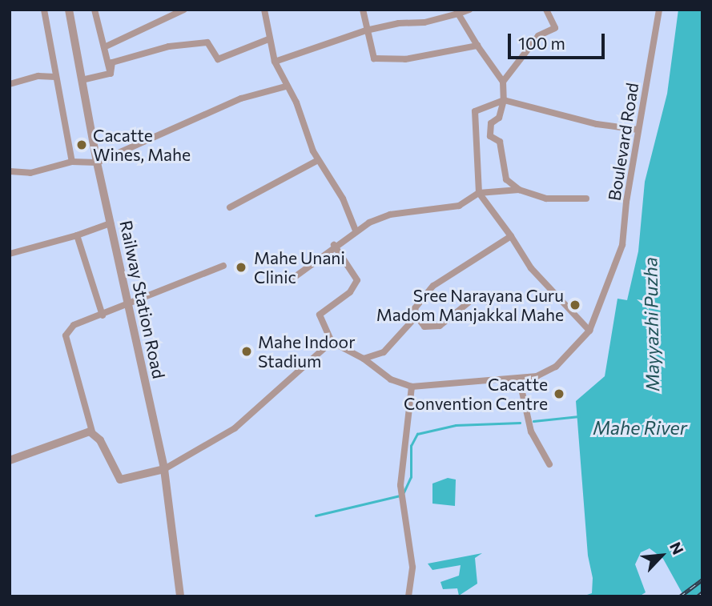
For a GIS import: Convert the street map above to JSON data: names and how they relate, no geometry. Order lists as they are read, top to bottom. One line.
{"streets":{"street":["Boulevard Road","Railway Station Road"]},"water":["Mayyazhi Puzha","Mahe River"],"places":["Cacatte Wines, Mahe","Mahe Unani Clinic","Sree Narayana Guru Madom Manjakkal Mahe","Mahe Indoor Stadium","Cacatte Convention Centre"],"scale_bar":"100 m","north":"top right"}
